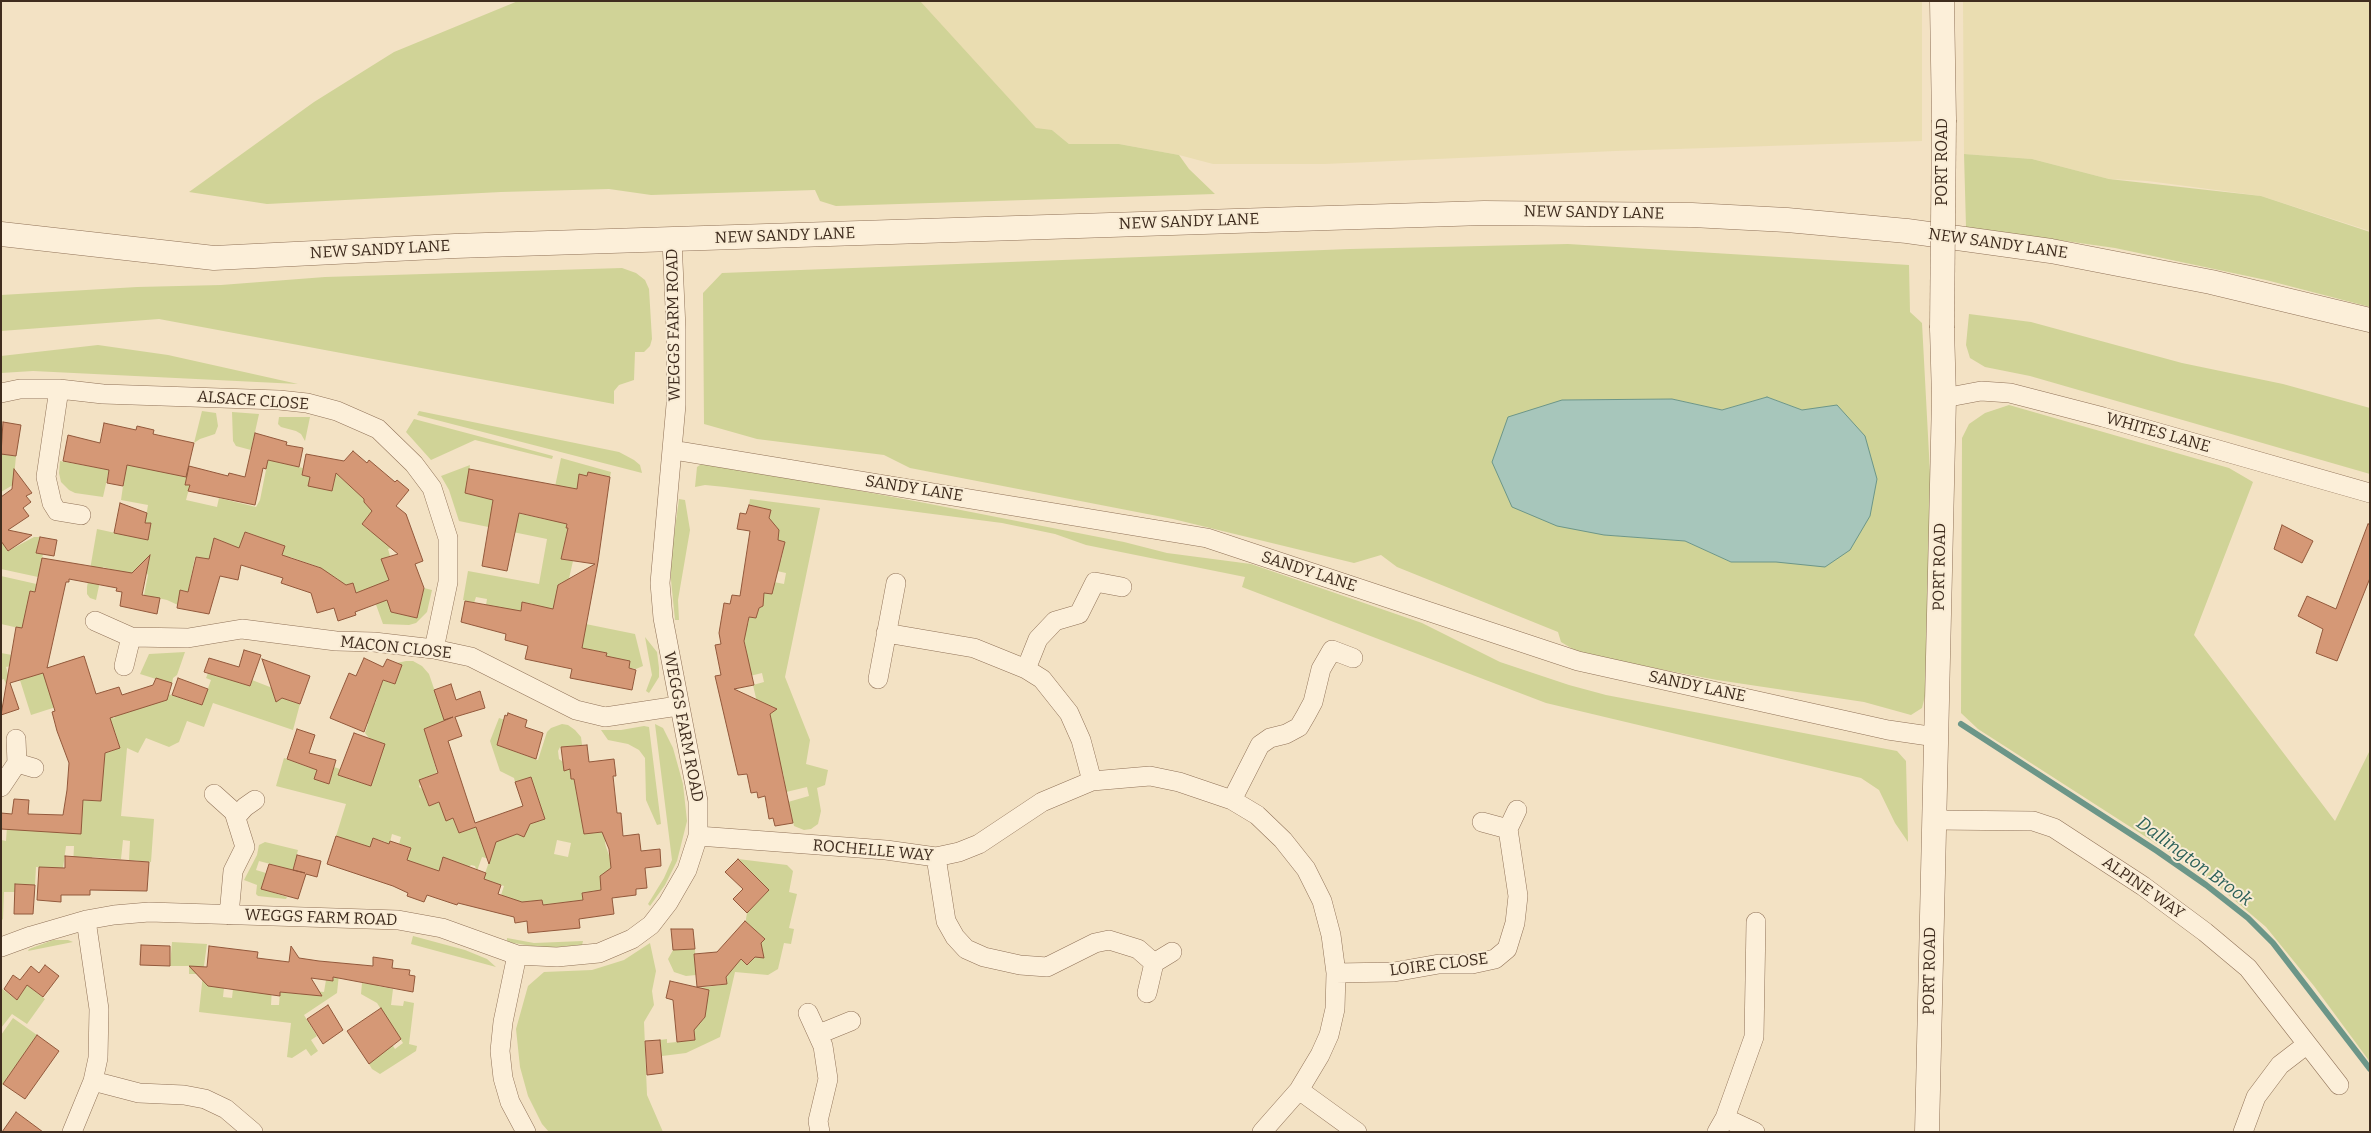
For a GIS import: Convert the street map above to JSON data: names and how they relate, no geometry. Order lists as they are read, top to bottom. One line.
{"streets":{"street":["PORT ROAD","NEW SANDY LANE","WEGGS FARM ROAD","ALSACE CLOSE","WHITES LANE","SANDY LANE","MACON CLOSE","ROCHELLE WAY","ALPINE WAY","LOIRE CLOSE"]},"crossings":[["PORT ROAD","WHITES LANE"],["PORT ROAD","SANDY LANE"],["PORT ROAD","ALPINE WAY"],["NEW SANDY LANE","WEGGS FARM ROAD"],["WEGGS FARM ROAD","SANDY LANE"],["WEGGS FARM ROAD","MACON CLOSE"],["WEGGS FARM ROAD","ROCHELLE WAY"],["ALSACE CLOSE","MACON CLOSE"],["ROCHELLE WAY","LOIRE CLOSE"]],"water":["Dallington Brook"]}
